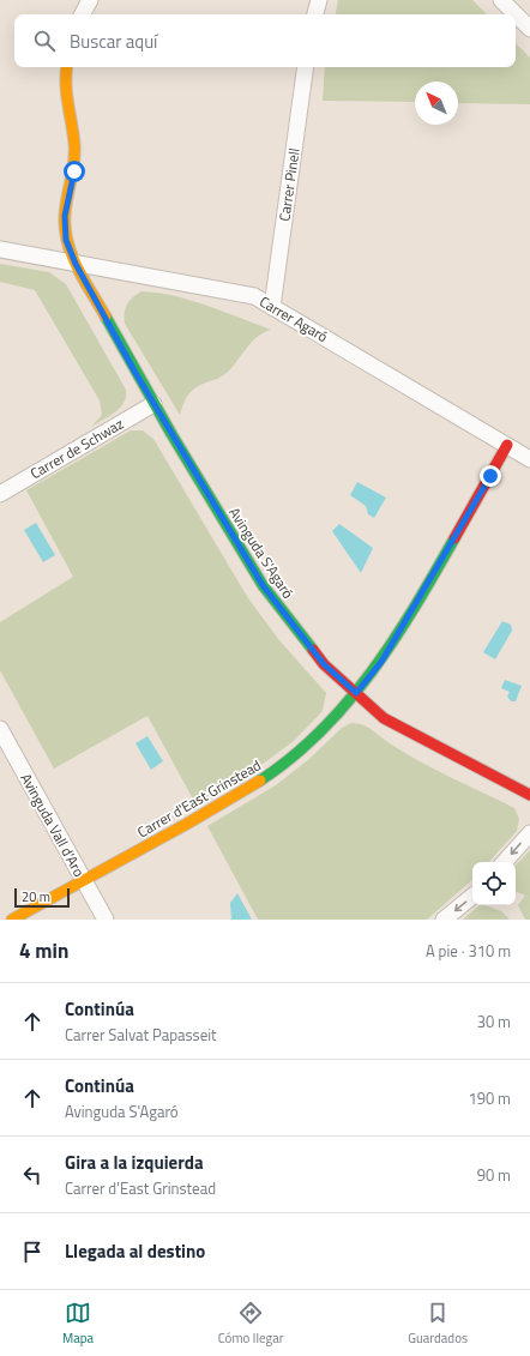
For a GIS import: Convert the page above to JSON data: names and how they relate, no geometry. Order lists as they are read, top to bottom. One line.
{"streets":{"street":["Carrer Pinell","Carrer Agaró","Carrer de Schwaz","Avinguda S'Agaró","Carrer d'East Grinstead","Avinguda Vall d'Aro"]},"crossings":[["Carrer Pinell","Carrer Agaró"],["Carrer Agaró","Avinguda S'Agaró"],["Carrer Agaró","Carrer d'East Grinstead"],["Carrer de Schwaz","Avinguda S'Agaró"],["Avinguda S'Agaró","Carrer d'East Grinstead"],["Carrer d'East Grinstead","Avinguda Vall d'Aro"]],"scale_bar":"20 m","north":"top left","page":{"search":"Buscar aquí","scale":"20 m","heading":["4 min","A pie · 310 m"],"list":[["Continúa","Carrer Salvat Papasseit","30 m"],["Continúa","Avinguda S'Agaró","190 m"],["Gira a la izquierda","Carrer d'East Grinstead","90 m"],"Llegada al destino"],"nav":["Mapa","Cómo llegar","Guardados"]}}
